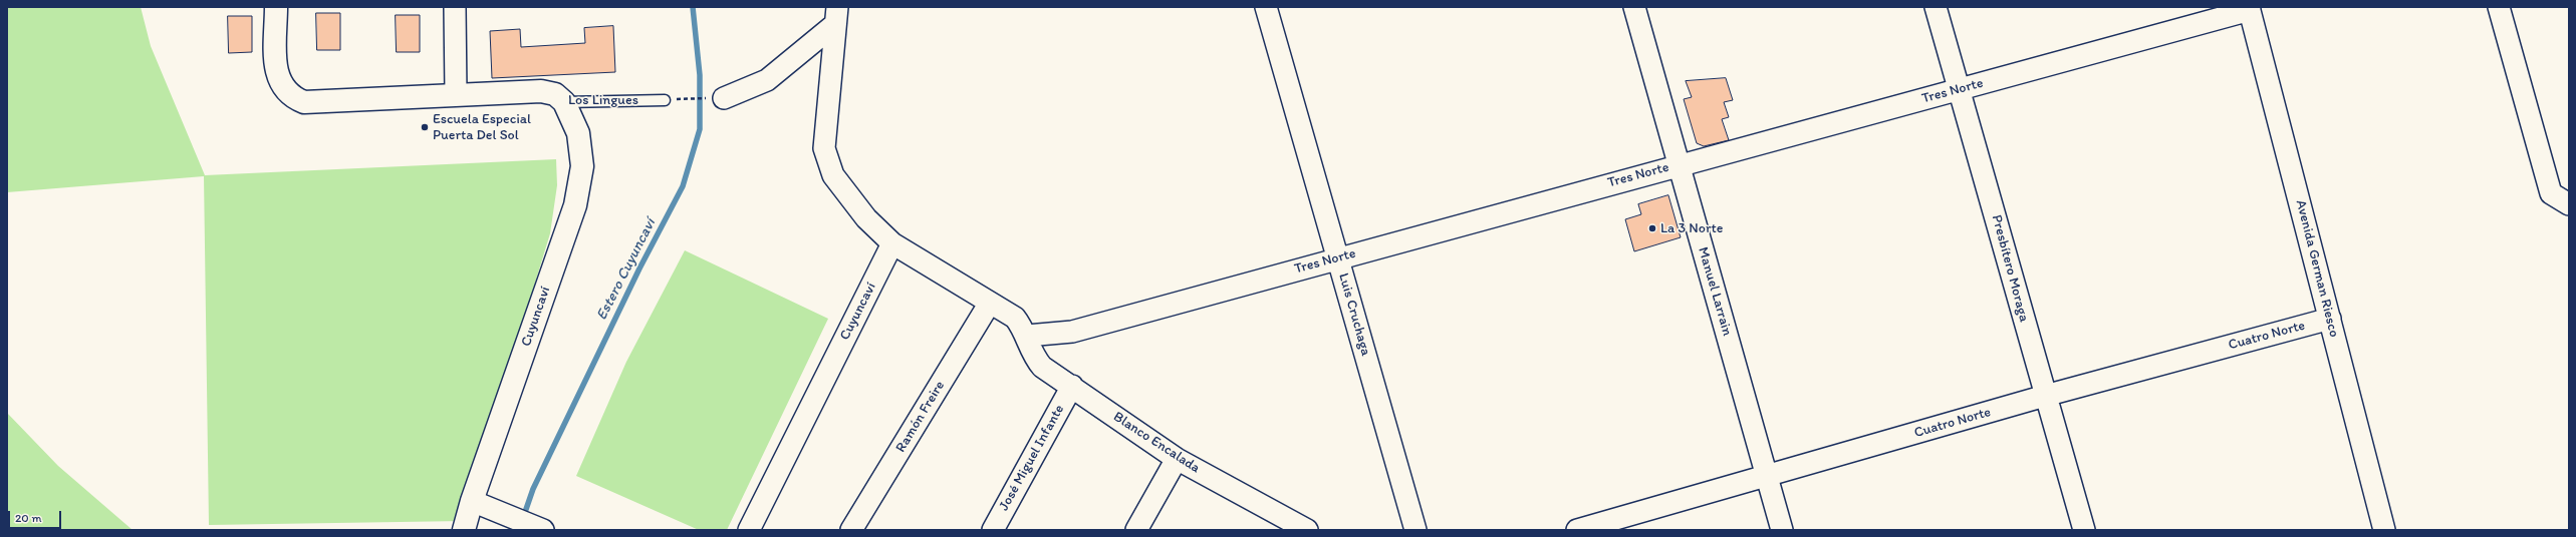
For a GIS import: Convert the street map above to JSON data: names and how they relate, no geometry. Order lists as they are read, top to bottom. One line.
{"streets":{"street":["Tres Norte","Los Lingues","Presbítero Moraga","Avenida German Riesco","Manuel Larrain","Cuyuncaví","Luis Cruchaga","Cuatro Norte","Ramón Freire","Blanco Encalada","José Miguel Infante"]},"crossings":[["Tres Norte","Presbítero Moraga"],["Tres Norte","Avenida German Riesco"],["Tres Norte","Manuel Larrain"],["Tres Norte","Luis Cruchaga"],["Tres Norte","Blanco Encalada"],["Los Lingues","Cuyuncaví"],["Presbítero Moraga","Cuatro Norte"],["Avenida German Riesco","Cuatro Norte"],["Manuel Larrain","Cuatro Norte"],["Blanco Encalada","José Miguel Infante"]],"water":["Estero Cuyuncaví"],"places":["Escuela Especial Puerta Del Sol","La 3 Norte"],"scale_bar":"20 m"}
